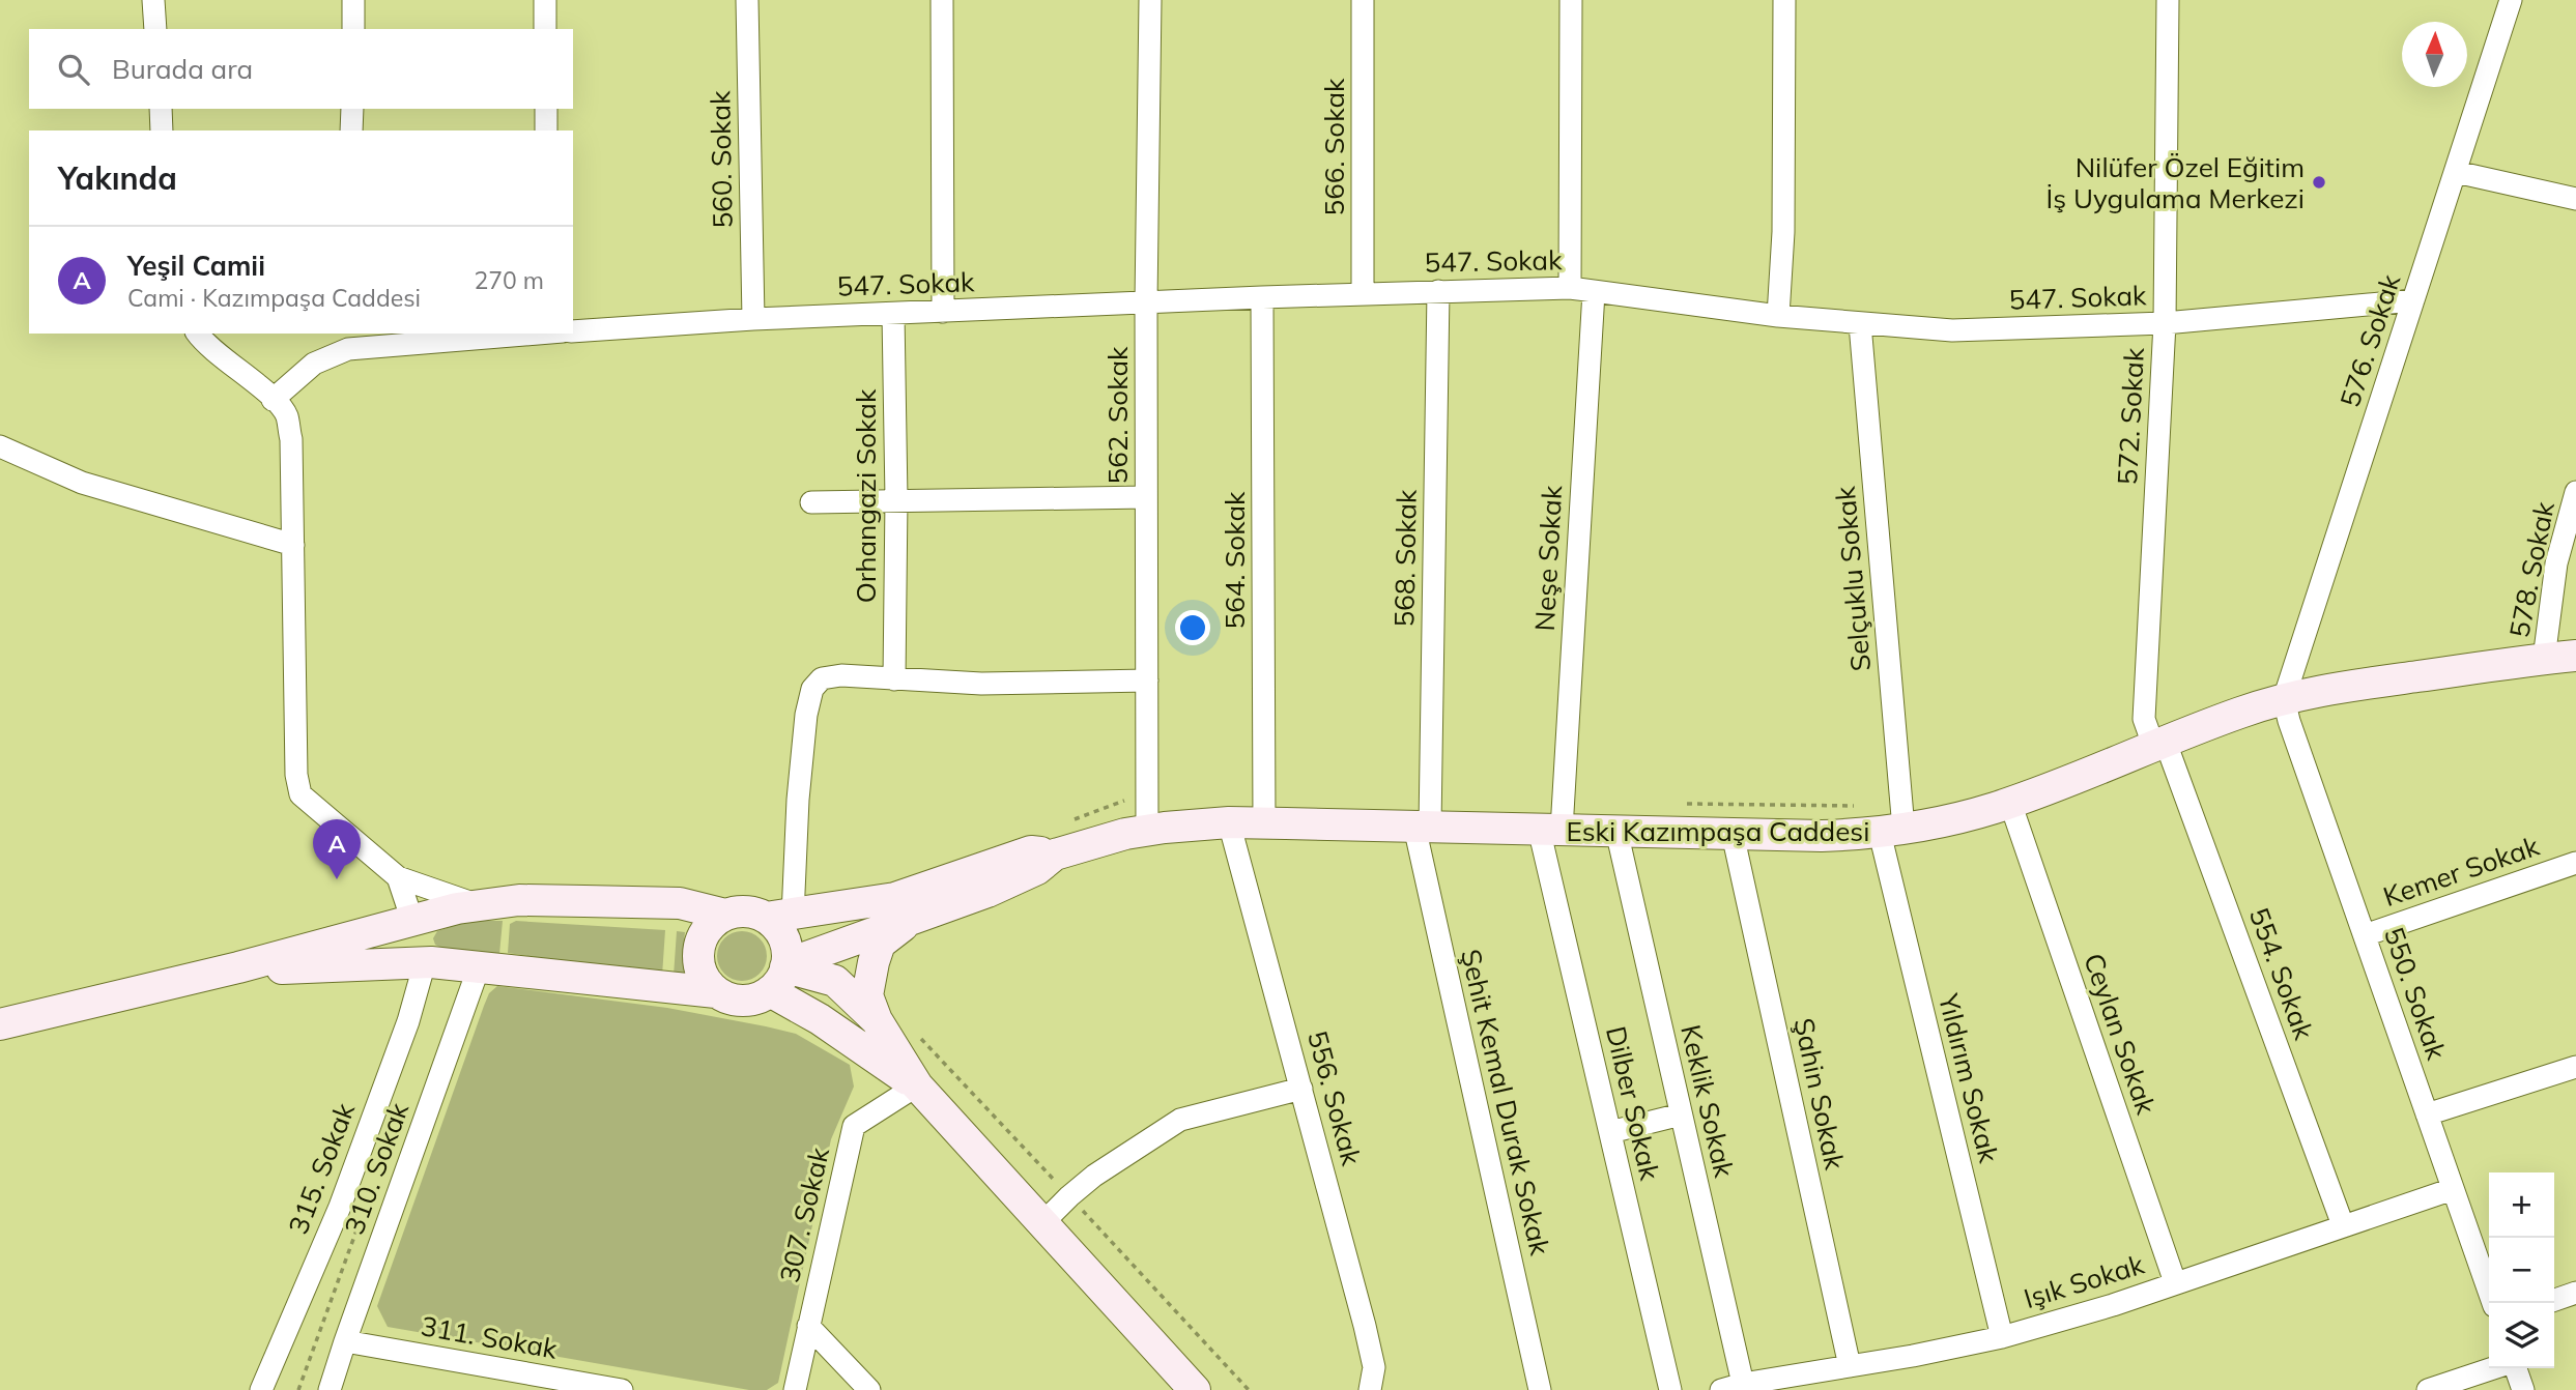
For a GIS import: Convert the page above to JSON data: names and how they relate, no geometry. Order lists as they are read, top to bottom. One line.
{"streets":{"main road":["Eski Kazımpaşa Caddesi"],"street":["566. Sokak","560. Sokak","547. Sokak","576. Sokak","562. Sokak","572. Sokak","Orhangazi Sokak","568. Sokak","Neşe Sokak","564. Sokak","578. Sokak","Selçuklu Sokak","Kemer Sokak","554. Sokak","550. Sokak","Ceylan Sokak","Yıldırım Sokak","Şahin Sokak","556. Sokak","Keklik Sokak","Şehit Kemal Durak Sokak","Dilber Sokak","315. Sokak","310. Sokak","307. Sokak","Işık Sokak","311. Sokak"]},"crossings":[["566. Sokak","547. Sokak"],["560. Sokak","547. Sokak"],["547. Sokak","576. Sokak"],["547. Sokak","562. Sokak"],["547. Sokak","572. Sokak"],["547. Sokak","Orhangazi Sokak"],["547. Sokak","568. Sokak"],["547. Sokak","Neşe Sokak"],["547. Sokak","564. Sokak"],["547. Sokak","Selçuklu Sokak"],["576. Sokak","Eski Kazımpaşa Caddesi"],["576. Sokak","550. Sokak"],["562. Sokak","Eski Kazımpaşa Caddesi"],["572. Sokak","Eski Kazımpaşa Caddesi"],["572. Sokak","554. Sokak"],["568. Sokak","Eski Kazımpaşa Caddesi"],["568. Sokak","Şehit Kemal Durak Sokak"],["Neşe Sokak","Eski Kazımpaşa Caddesi"],["Neşe Sokak","Dilber Sokak"],["564. Sokak","Eski Kazımpaşa Caddesi"],["578. Sokak","Eski Kazımpaşa Caddesi"],["Selçuklu Sokak","Eski Kazımpaşa Caddesi"],["Selçuklu Sokak","Yıldırım Sokak"],["Eski Kazımpaşa Caddesi","554. Sokak"],["Eski Kazımpaşa Caddesi","550. Sokak"],["Eski Kazımpaşa Caddesi","Ceylan Sokak"],["Eski Kazımpaşa Caddesi","Yıldırım Sokak"],["Eski Kazımpaşa Caddesi","Şahin Sokak"],["Eski Kazımpaşa Caddesi","556. Sokak"],["Eski Kazımpaşa Caddesi","Keklik Sokak"],["Eski Kazımpaşa Caddesi","Şehit Kemal Durak Sokak"],["Eski Kazımpaşa Caddesi","Dilber Sokak"],["Eski Kazımpaşa Caddesi","315. Sokak"],["Eski Kazımpaşa Caddesi","310. Sokak"],["Kemer Sokak","550. Sokak"],["554. Sokak","Işık Sokak"],["550. Sokak","Işık Sokak"],["Ceylan Sokak","Işık Sokak"],["Yıldırım Sokak","Işık Sokak"],["Şahin Sokak","Işık Sokak"],["Keklik Sokak","Işık Sokak"],["310. Sokak","311. Sokak"]],"places":["Nilüfer Özel Eğitim İş Uygulama Merkezi"],"north":"top","page":{"search":"Burada ara","heading":"Yakında","list":[{"mark":"A","name":"Yeşil Camii","note":"Cami · Kazımpaşa Caddesi","value":"270 m"}],"pins":"A","map_buttons":["+","−"]}}
